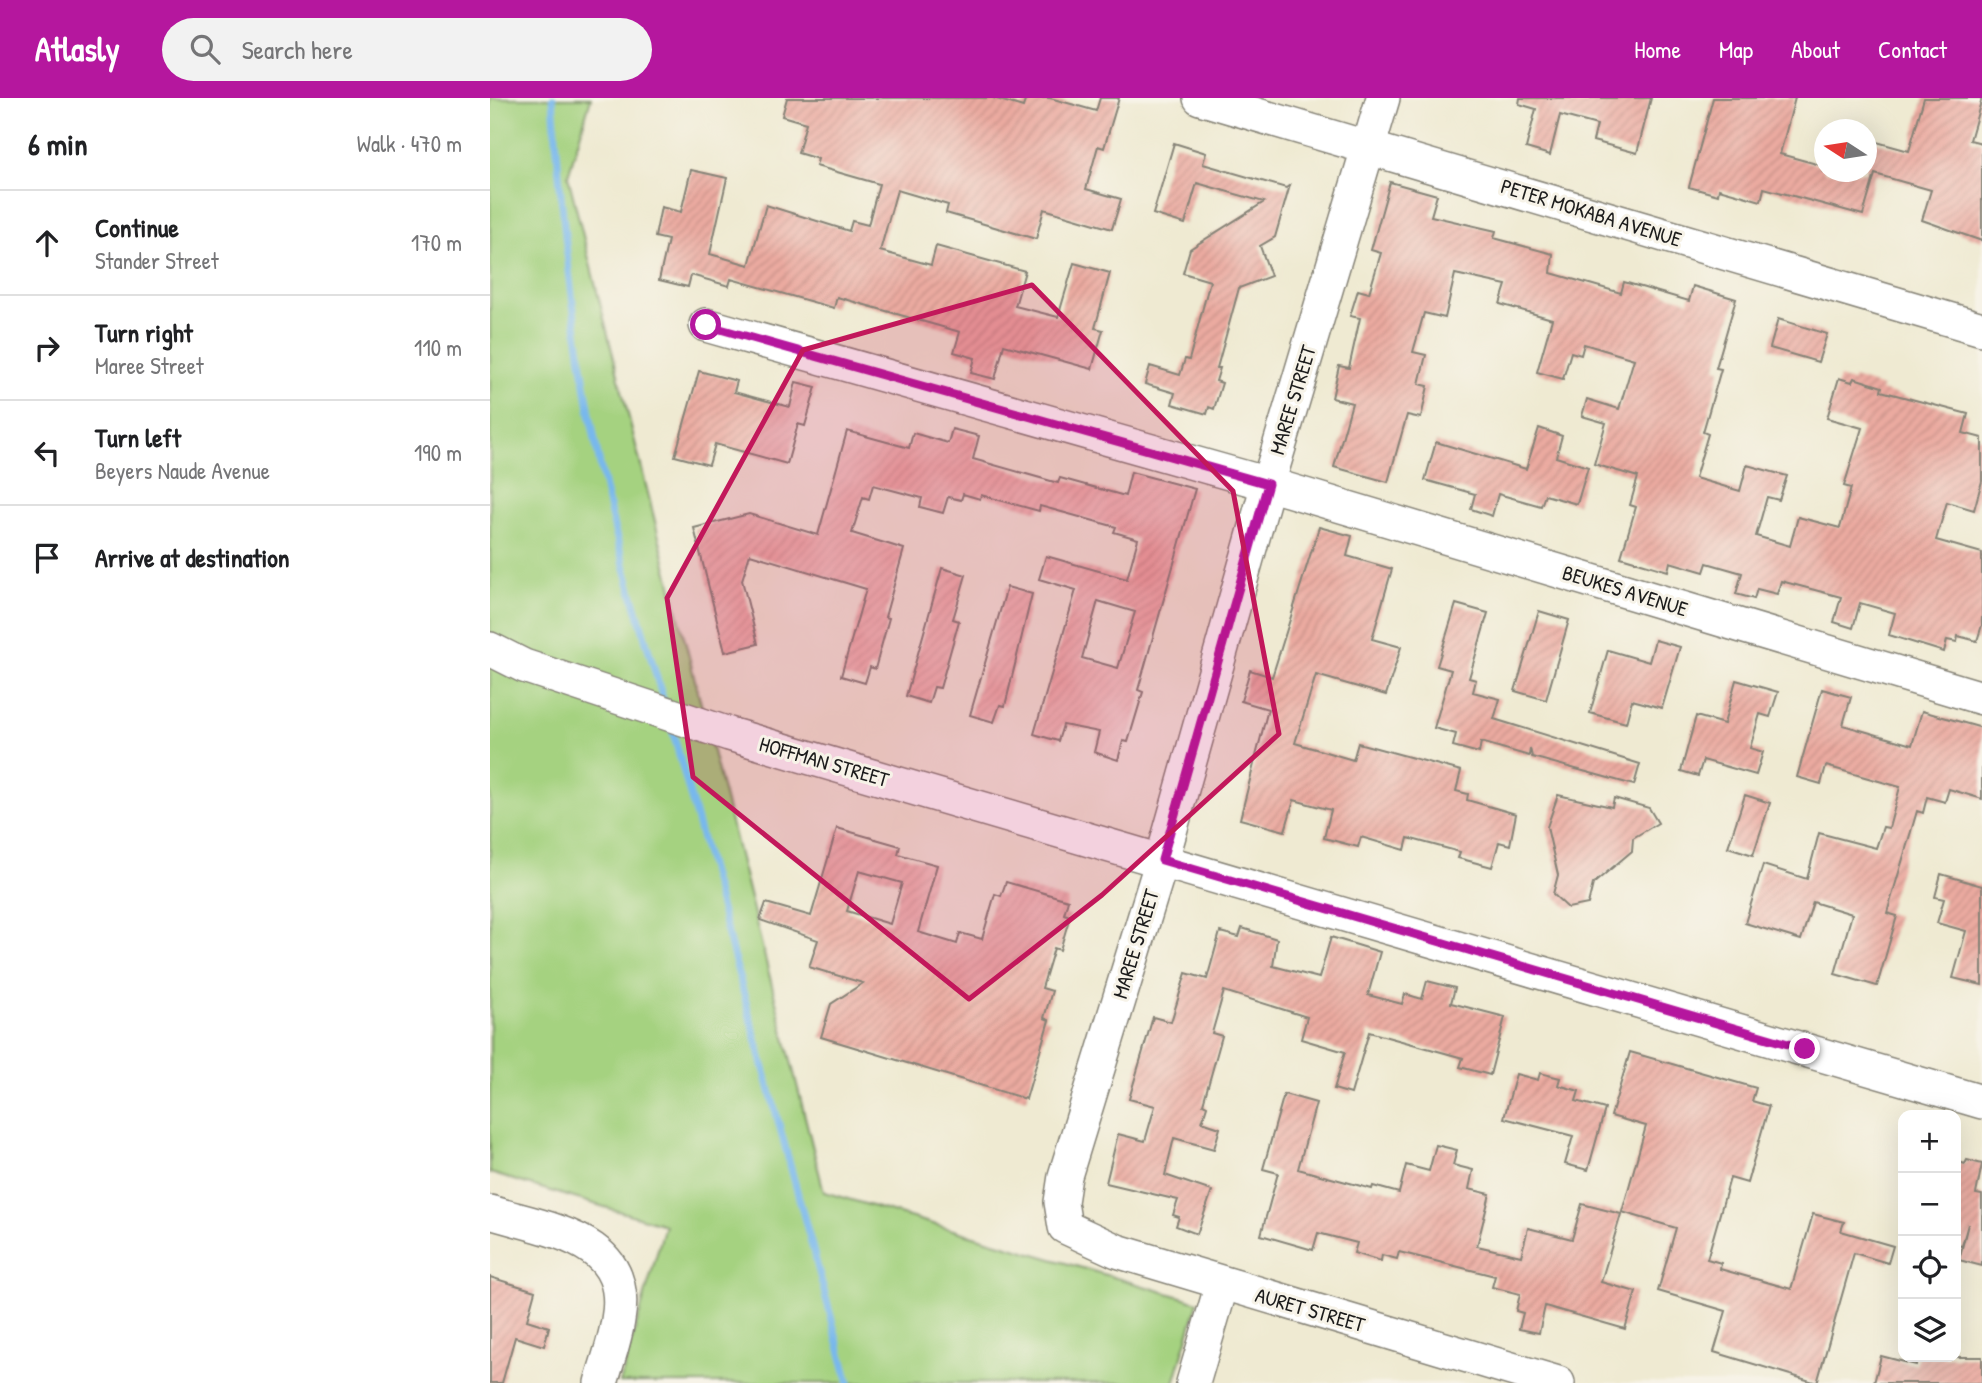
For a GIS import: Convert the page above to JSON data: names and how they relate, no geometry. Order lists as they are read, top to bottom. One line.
{"streets":{"street":["PETER MOKABA AVENUE","MAREE STREET","BEUKES AVENUE","HOFFMAN STREET","AURET STREET"]},"crossings":[["PETER MOKABA AVENUE","MAREE STREET"],["MAREE STREET","BEUKES AVENUE"],["MAREE STREET","HOFFMAN STREET"],["MAREE STREET","AURET STREET"]],"north":"left","page":{"header":"Atlasly","search":"Search here","nav":["Home","Map","About","Contact"],"heading":["6 min","Walk · 470 m"],"list":[["Continue","Stander Street","170 m"],["Turn right","Maree Street","110 m"],["Turn left","Beyers Naude Avenue","190 m"],"Arrive at destination"],"map_buttons":["+","−"]}}
